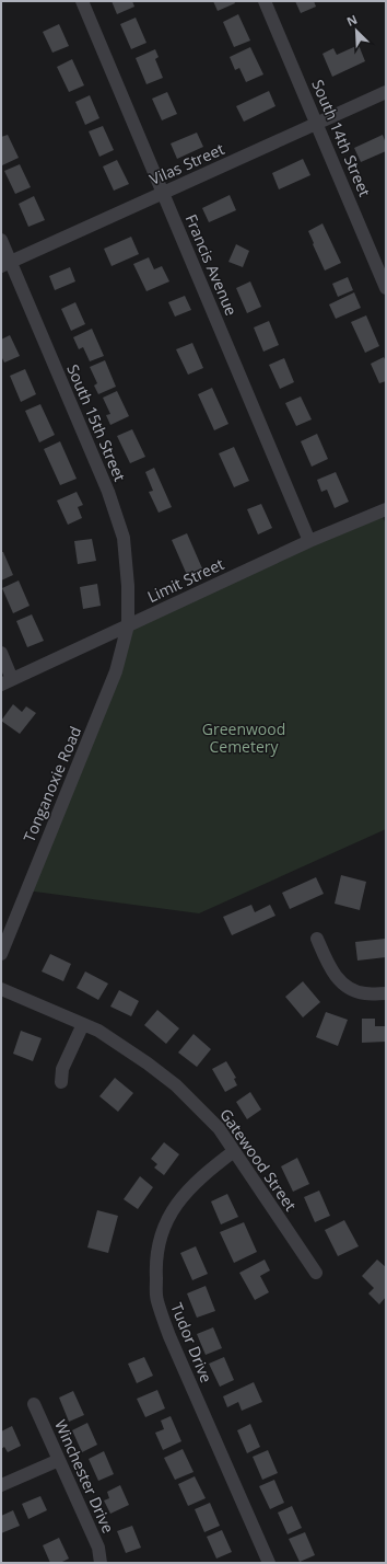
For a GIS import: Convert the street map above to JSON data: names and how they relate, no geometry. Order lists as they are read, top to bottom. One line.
{"streets":{"street":["South 14th Street","Vilas Street","Francis Avenue","South 15th Street","Limit Street","Tonganoxie Road","Gatewood Street","Tudor Drive","Winchester Drive"]},"crossings":[["South 14th Street","Vilas Street"],["Vilas Street","Francis Avenue"],["Vilas Street","South 15th Street"],["Francis Avenue","Limit Street"],["South 15th Street","Limit Street"],["South 15th Street","Tonganoxie Road"],["Limit Street","Tonganoxie Road"],["Gatewood Street","Tudor Drive"]],"parks":["Greenwood Cemetery"],"north":"top left"}
